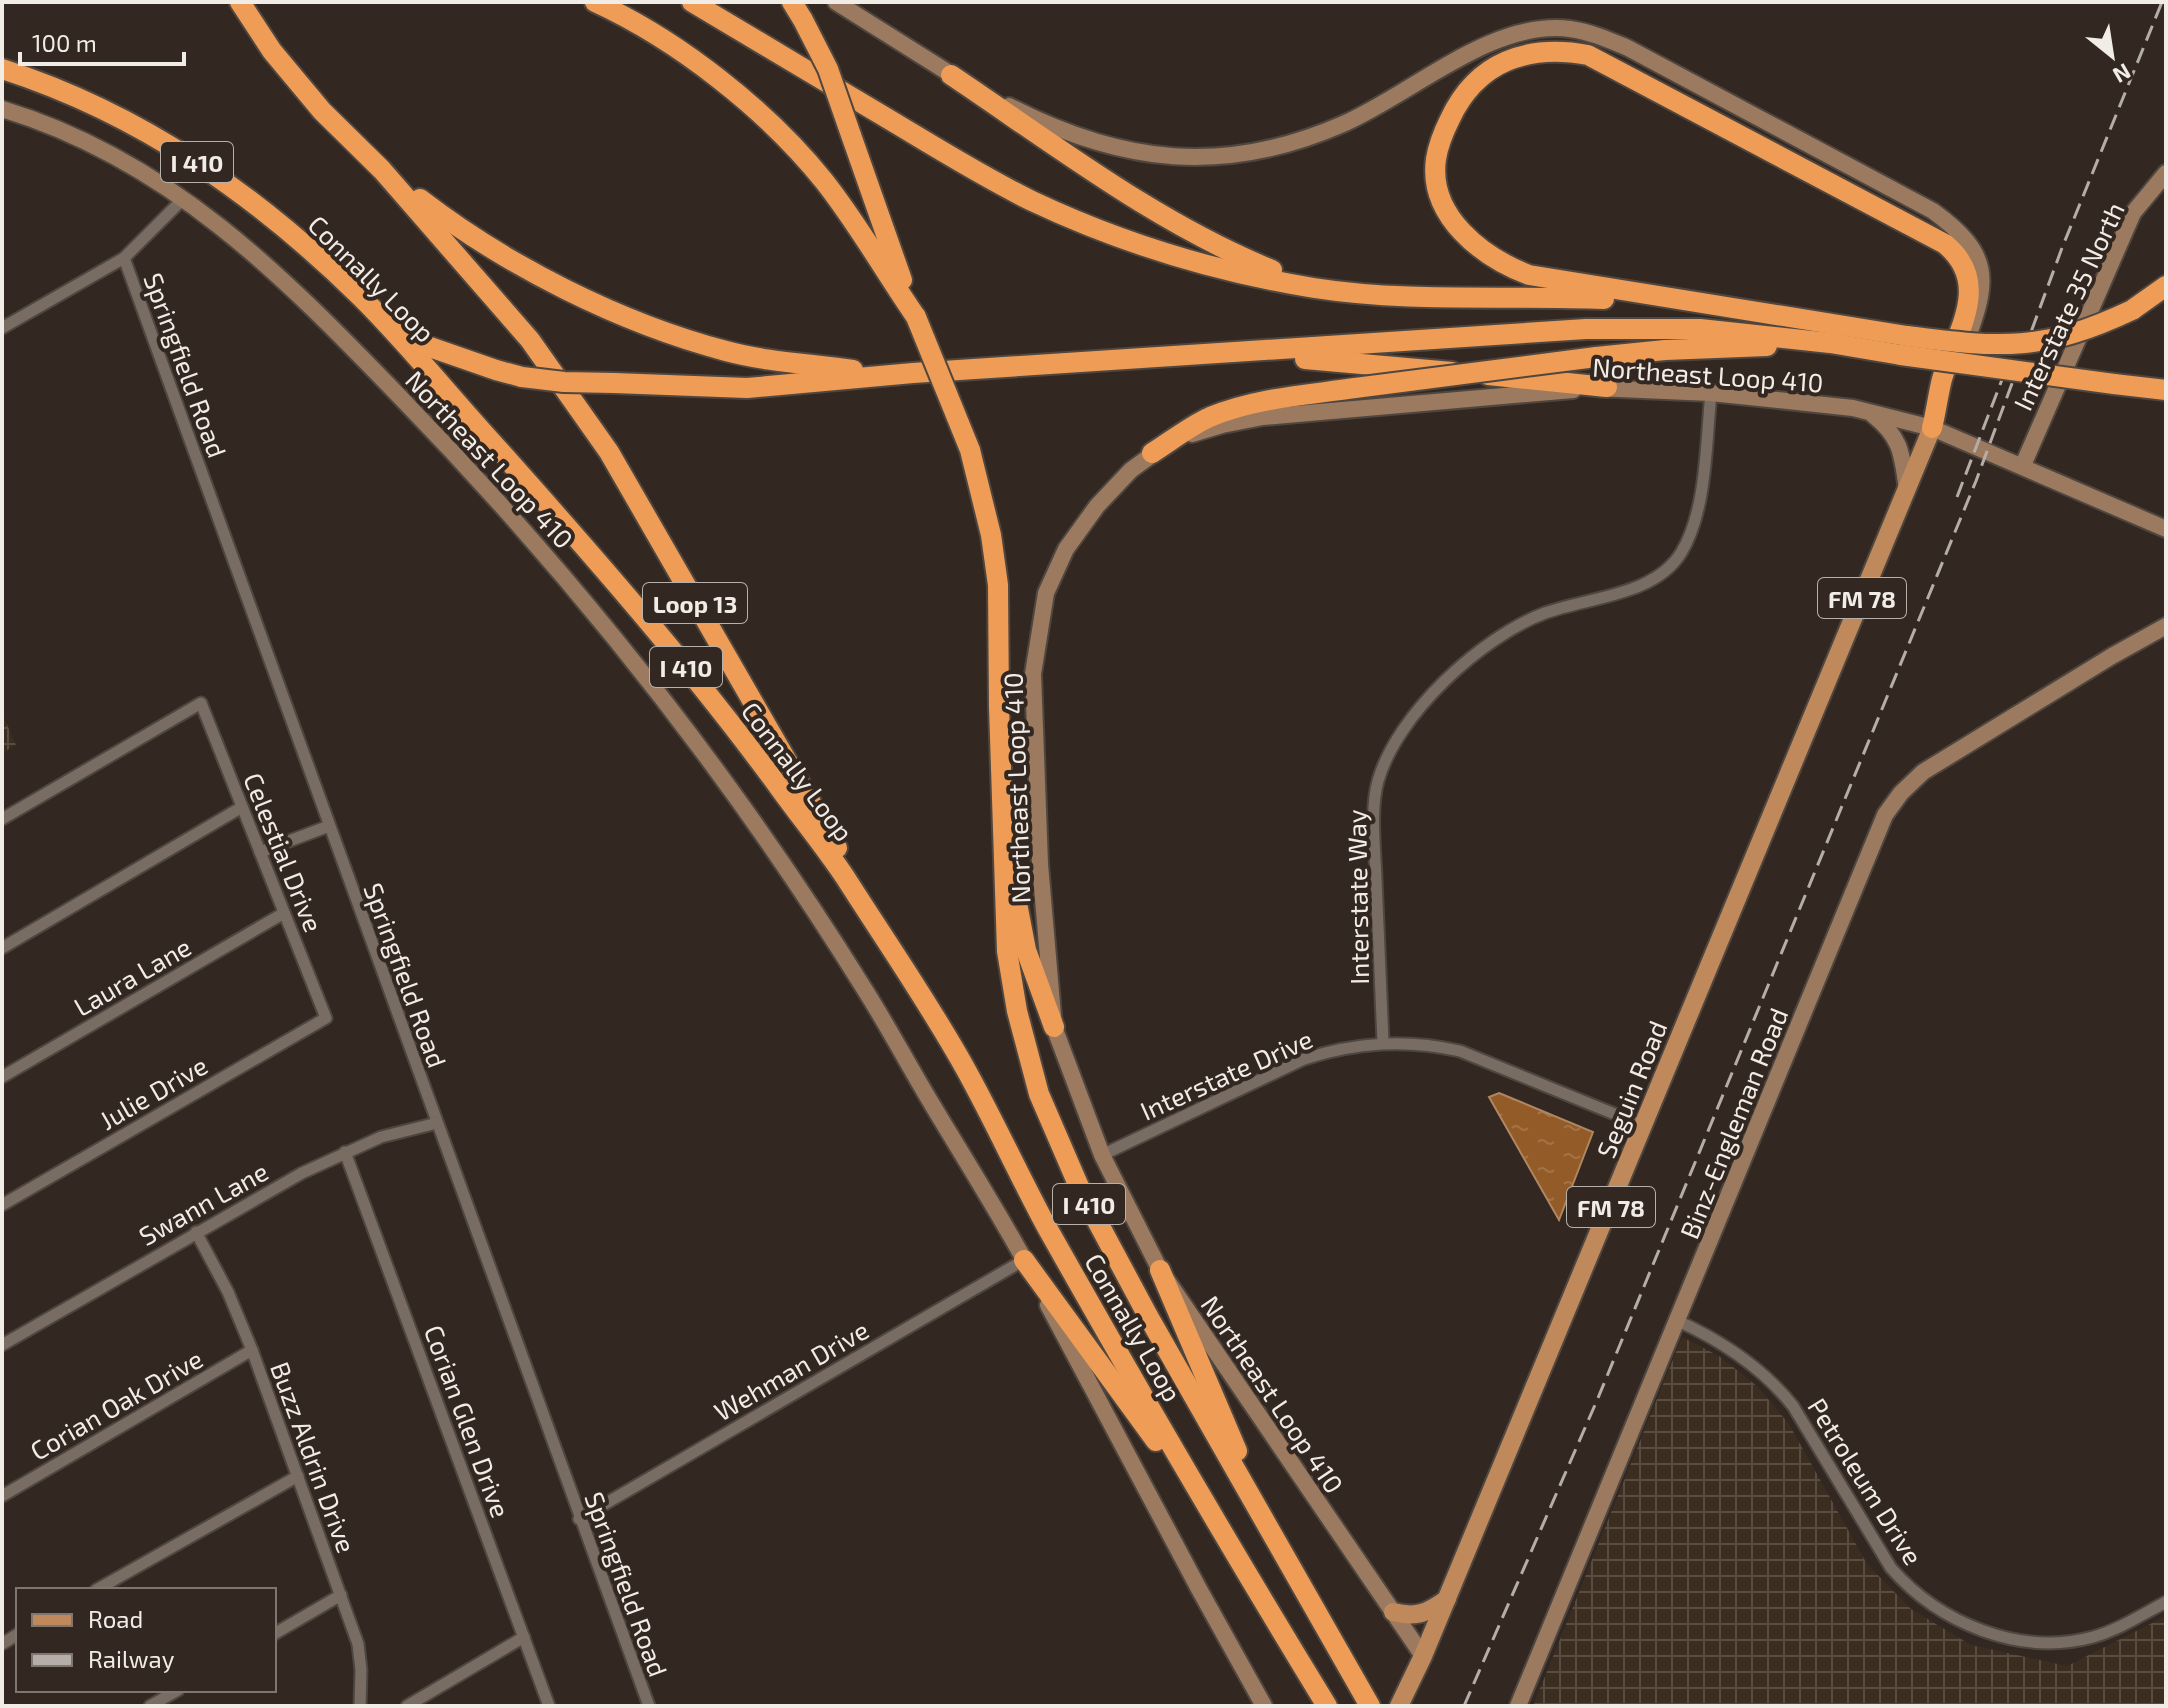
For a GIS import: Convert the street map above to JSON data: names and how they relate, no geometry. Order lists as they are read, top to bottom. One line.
{"streets":{"highway":["I 410","Connally Loop","Loop 13"],"main road":["Interstate 35 North","Northeast Loop 410","FM 78","Seguin Road","Binz-Engleman Road"],"street":["Springfield Road","Celestial Drive","Interstate Way","Laura Lane","Interstate Drive","Julie Drive","Swann Lane","Wehman Drive","Corian Oak Drive","Corian Glen Drive","Buzz Aldrin Drive","Petroleum Drive"]},"crossings":[["Connally Loop","Loop 13"],["Interstate 35 North","Northeast Loop 410"],["Springfield Road","Swann Lane"],["Springfield Road","Wehman Drive"],["Northeast Loop 410","FM 78"],["Northeast Loop 410","Interstate Way"],["Northeast Loop 410","Interstate Drive"],["Northeast Loop 410","Seguin Road"],["Northeast Loop 410","Wehman Drive"],["FM 78","Seguin Road"],["Celestial Drive","Laura Lane"],["Celestial Drive","Julie Drive"],["Interstate Way","Interstate Drive"],["Interstate Drive","Seguin Road"],["Binz-Engleman Road","Petroleum Drive"],["Swann Lane","Corian Glen Drive"],["Swann Lane","Buzz Aldrin Drive"],["Corian Oak Drive","Buzz Aldrin Drive"]],"legend":["Road","Railway"],"scale_bar":"100 m","north":"bottom right"}
